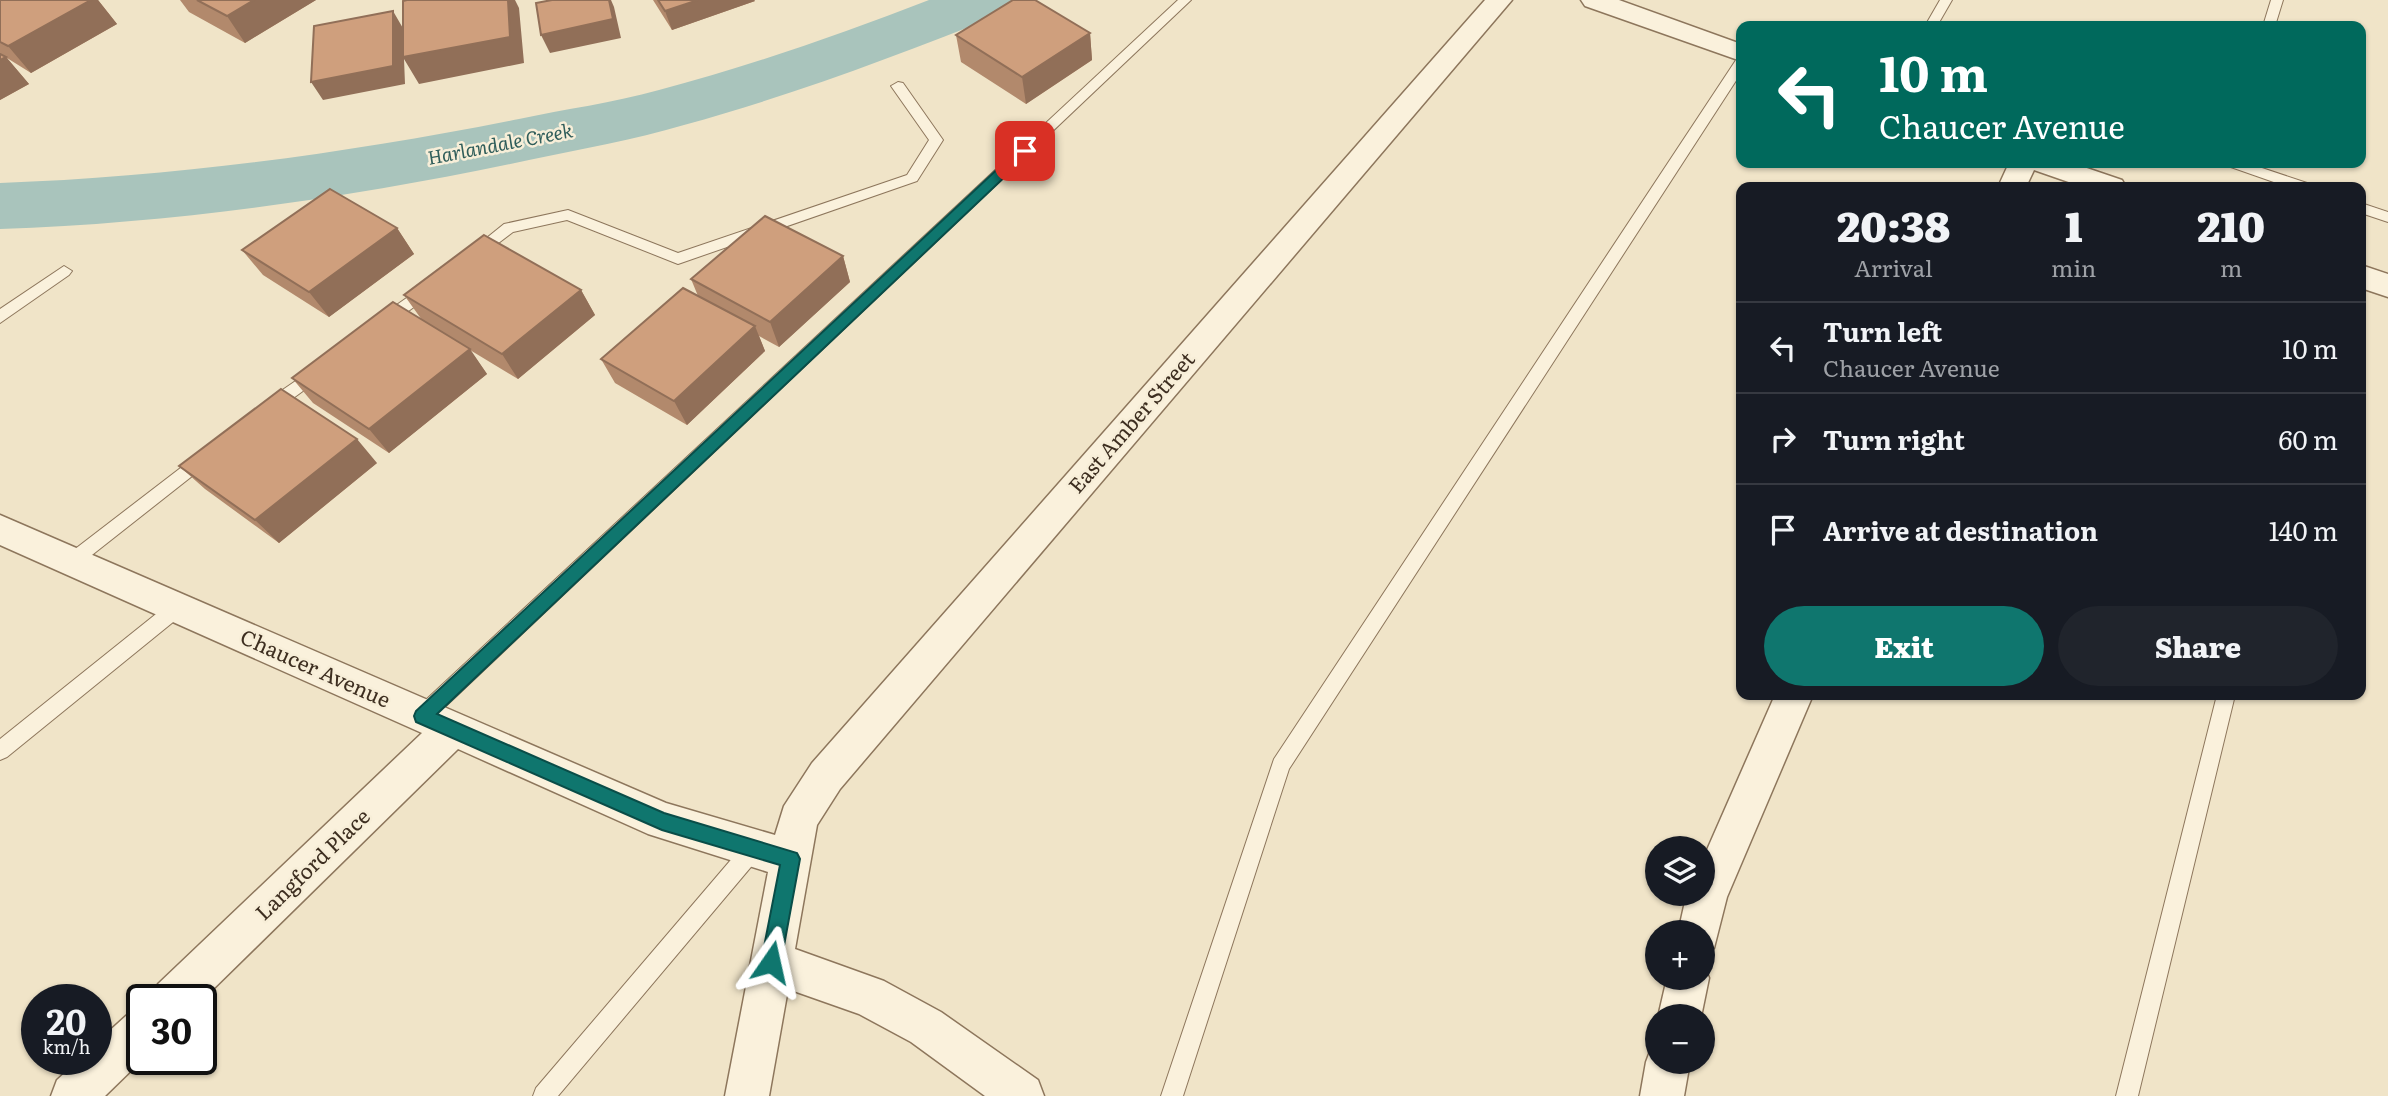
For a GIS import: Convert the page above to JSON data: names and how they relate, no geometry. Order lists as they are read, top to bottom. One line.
{"streets":{"street":["East Amber Street","Chaucer Avenue","Langford Place"]},"crossings":[["East Amber Street","Chaucer Avenue"],["Chaucer Avenue","Langford Place"]],"water":["Harlandale Creek"],"page":{"turn":["10 m","Chaucer Avenue"],"eta":["20:38","Arrival","1","min","210","m"],"list":[{"name":"Turn left","note":"Chaucer Avenue","value":"10 m"},{"name":"Turn right","value":"60 m"},{"name":"Arrive at destination","value":"140 m"}],"buttons":["Exit","Share"],"map_buttons":["+","−"],"speed":"20 km/h","limit":"30"}}
